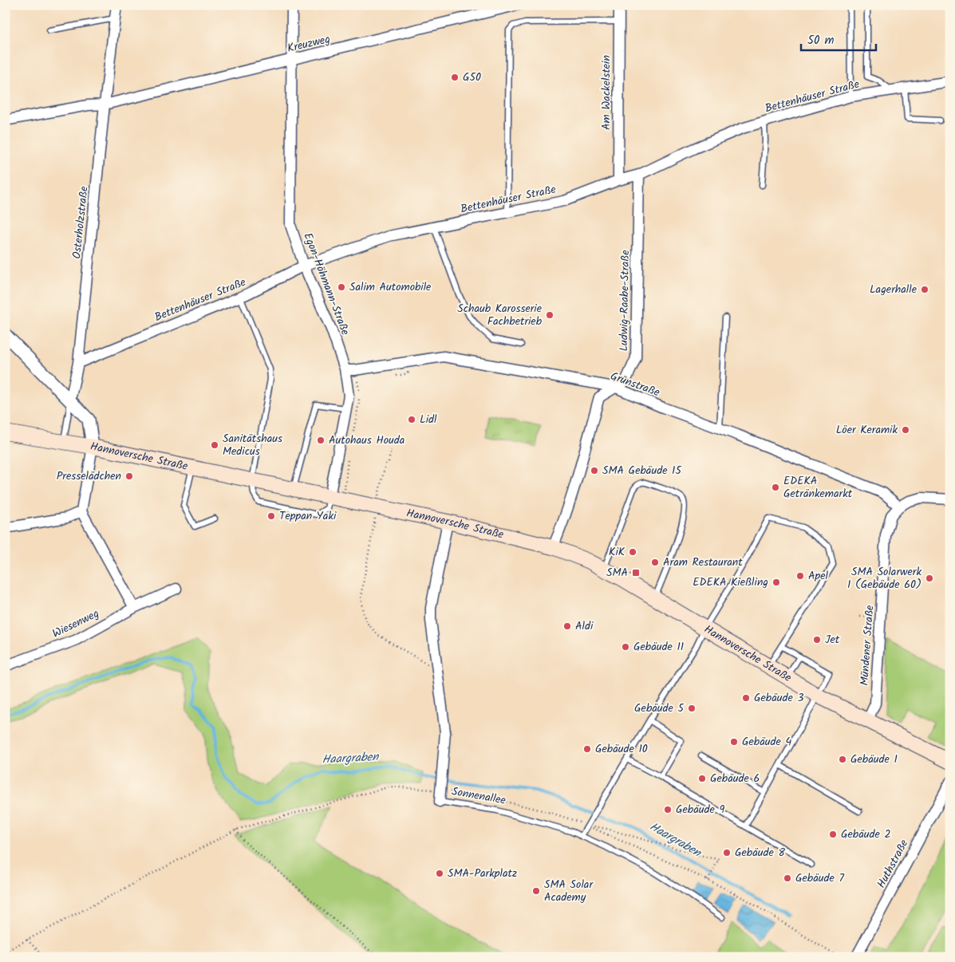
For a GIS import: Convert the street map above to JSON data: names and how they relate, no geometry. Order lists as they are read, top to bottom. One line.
{"streets":{"main road":["Hannoversche Straße"],"street":["Kreuzweg","Am Wackelstein","Bettenhäuser Straße","Osterholzstraße","Egon-Höhmann-Straße","Ludwig-Raabe-Straße","Grünstraße","Wiesenweg","Mündener Straße","Sonnenallee","Huthstraße"]},"crossings":[["Kreuzweg","Osterholzstraße"],["Kreuzweg","Egon-Höhmann-Straße"],["Am Wackelstein","Bettenhäuser Straße"],["Bettenhäuser Straße","Osterholzstraße"],["Bettenhäuser Straße","Egon-Höhmann-Straße"],["Bettenhäuser Straße","Ludwig-Raabe-Straße"],["Osterholzstraße","Hannoversche Straße"],["Egon-Höhmann-Straße","Grünstraße"],["Egon-Höhmann-Straße","Hannoversche Straße"],["Ludwig-Raabe-Straße","Grünstraße"],["Ludwig-Raabe-Straße","Hannoversche Straße"],["Grünstraße","Mündener Straße"],["Hannoversche Straße","Mündener Straße"],["Hannoversche Straße","Sonnenallee"]],"water":["Haargraben"],"places":{"other":["G50","Salim Automobile","Lagerhalle","Schaub Karosserie Fachbetrieb","Lidl","Löer Keramik","Autohaus Houda","Sanitätshaus Medicus","SMA Gebäude 15","Presselädchen","EDEKA Getränkemarkt","Teppan Yaki","KiK","Aram Restaurant","Apel","SMA Solarwerk 1 (Gebäude 60)","EDEKA Kießling","Aldi","Jet","Gebäude 11","Gebäude 3","Gebäude 5","Gebäude 4","Gebäude 10","Gebäude 1","Gebäude 6","Gebäude 9","Gebäude 2","Gebäude 8","SMA-Parkplatz","Gebäude 7","SMA Solar Academy"],"transit":["SMA"]},"scale_bar":"50 m"}
